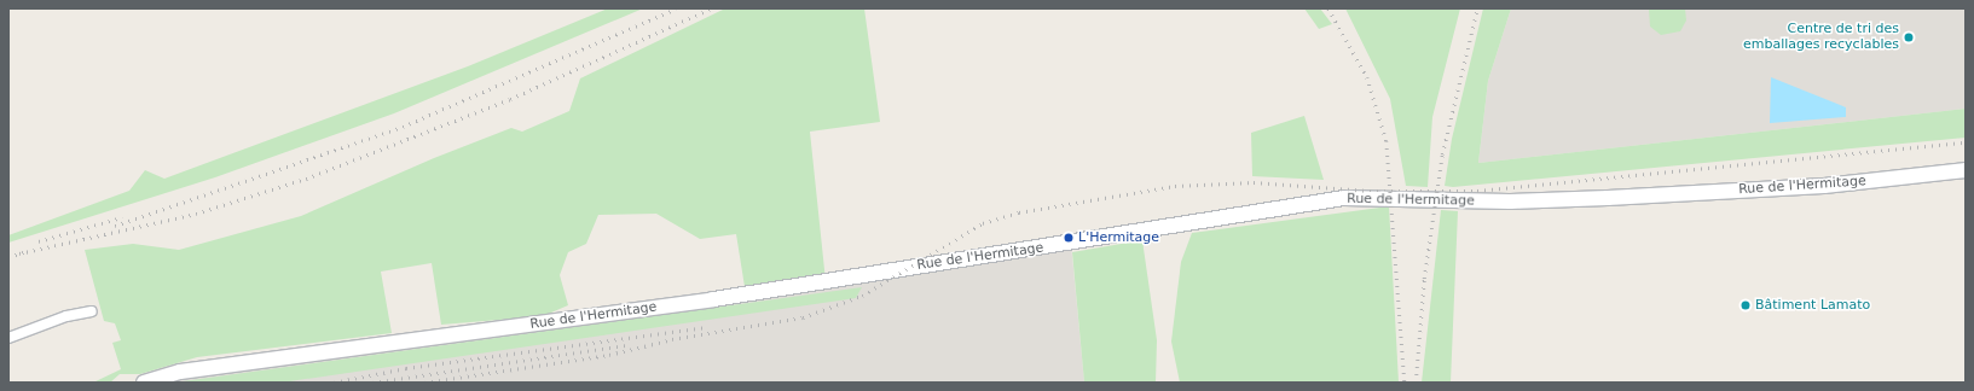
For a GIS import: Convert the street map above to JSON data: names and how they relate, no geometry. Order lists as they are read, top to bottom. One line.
{"streets":{"street":["Rue de l'Hermitage"]},"places":["Centre de tri des emballages recyclables","L'Hermitage","Bâtiment Lamato"]}
